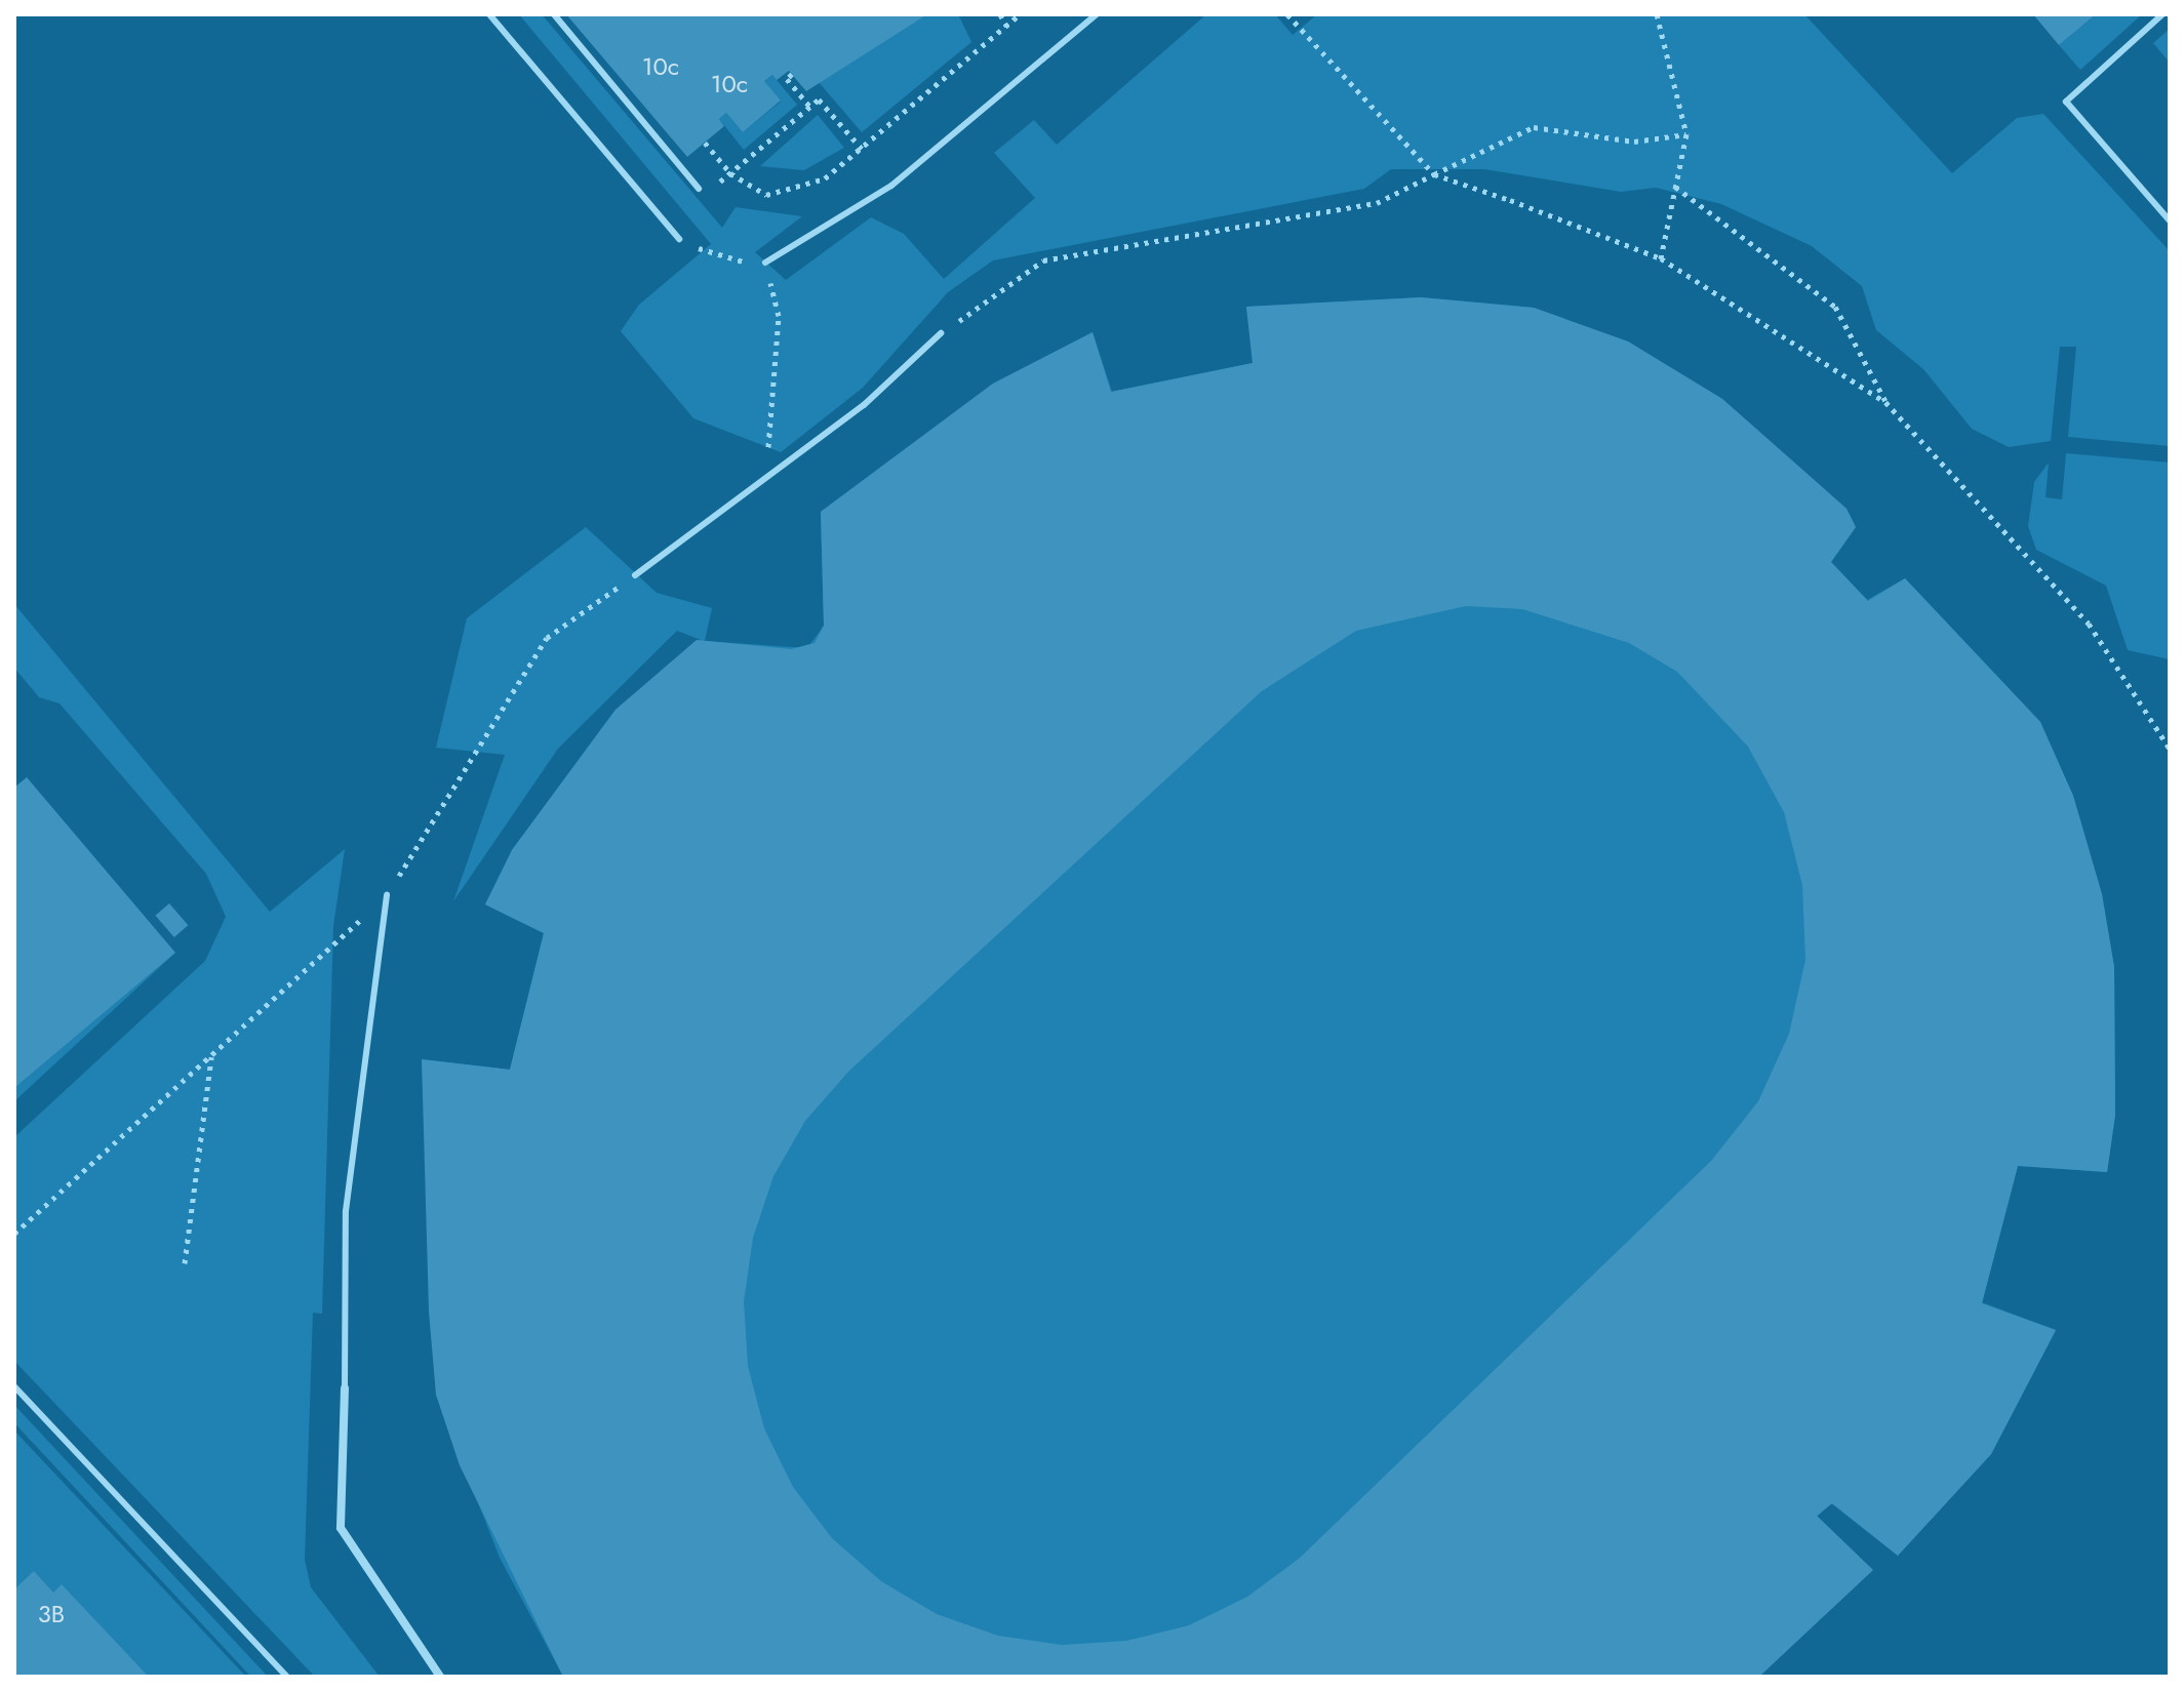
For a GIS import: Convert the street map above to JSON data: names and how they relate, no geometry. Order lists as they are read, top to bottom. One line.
{"house_numbers":["10c","10c","3B"]}
